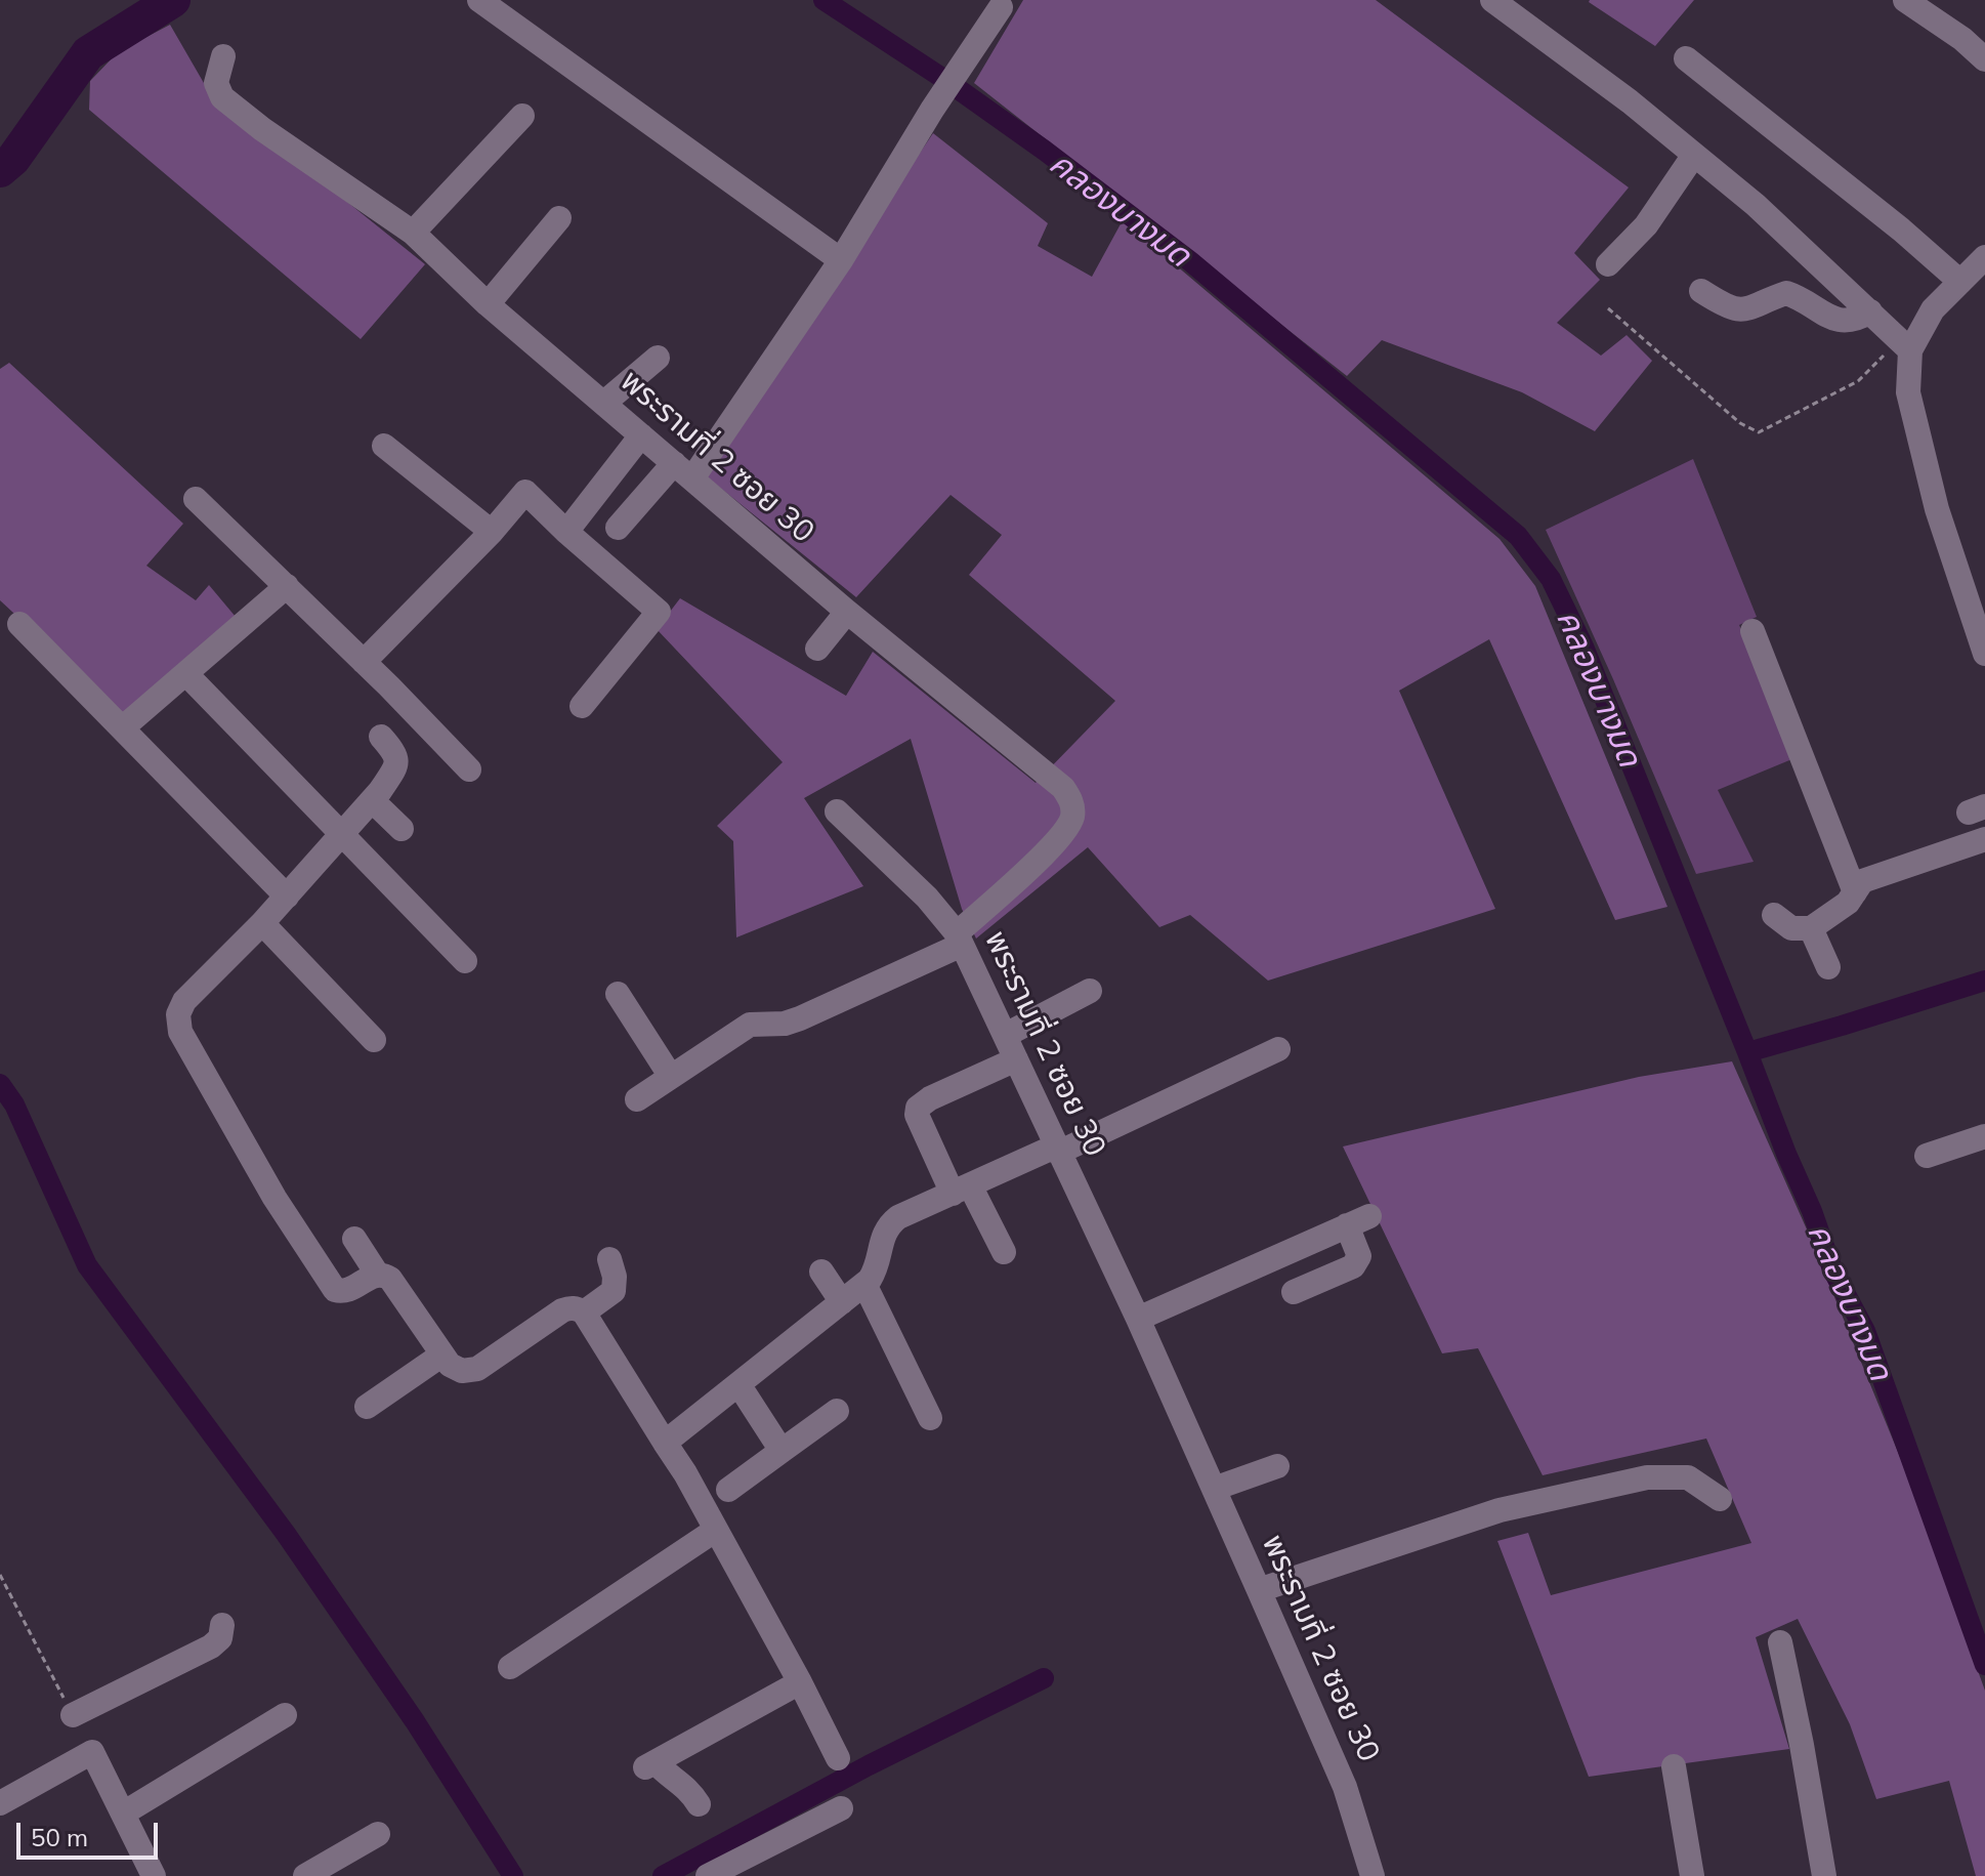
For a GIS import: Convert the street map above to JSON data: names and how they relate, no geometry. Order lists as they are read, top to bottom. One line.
{"streets":{"street":["พระรามที่ 2 ซอย 30"]},"water":["คลองบางมด"],"scale_bar":"50 m"}
